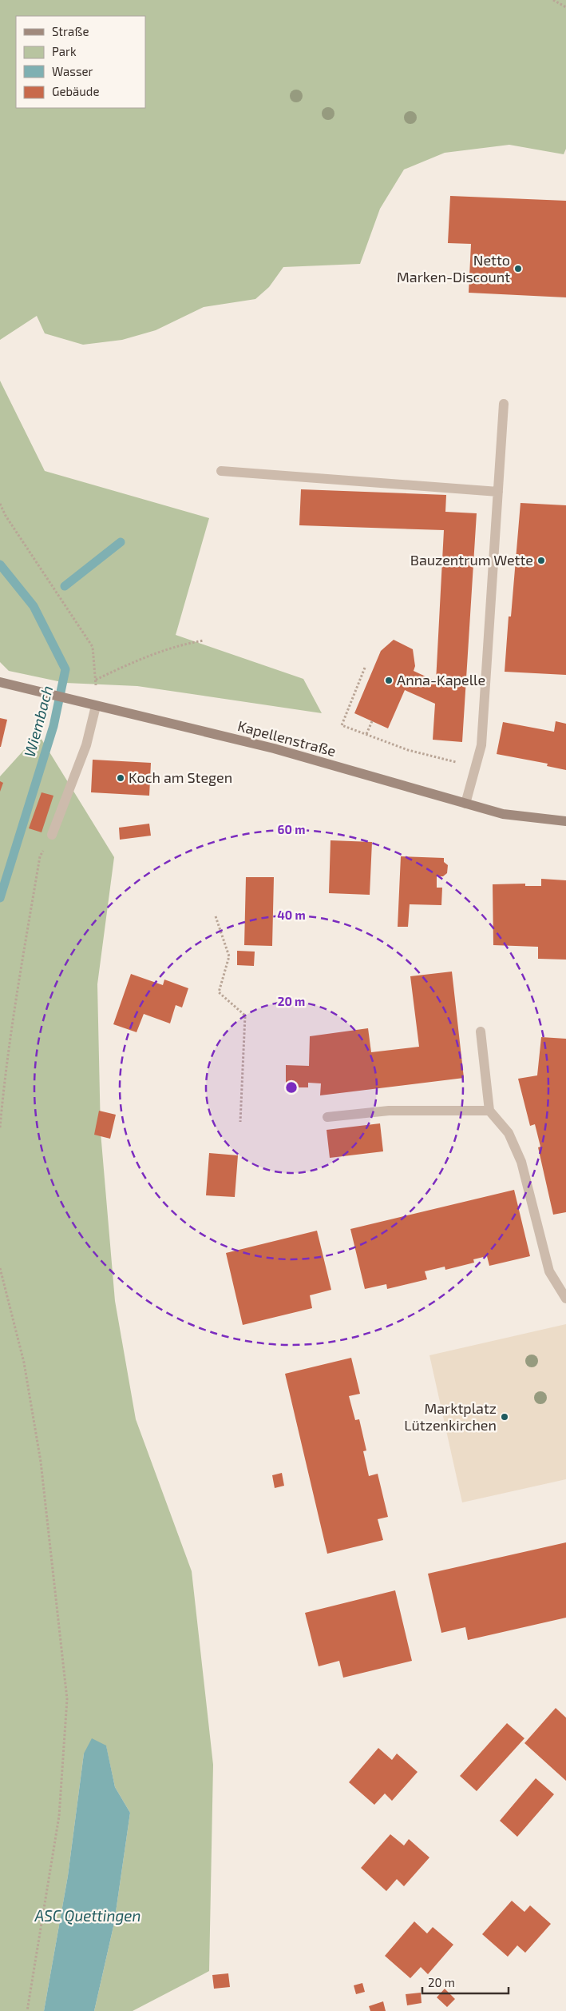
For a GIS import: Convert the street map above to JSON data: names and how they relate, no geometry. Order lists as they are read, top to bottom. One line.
{"streets":{"main road":["Kapellenstraße"]},"water":["Wiembach","ASC Quettingen"],"places":["Netto Marken-Discount","Bauzentrum Wette","Anna-Kapelle","Koch am Stegen","Marktplatz Lützenkirchen"],"legend":["Straße","Park","Wasser","Gebäude"],"scale_bar":"20 m","rings":["60 m","40 m","20 m"]}
